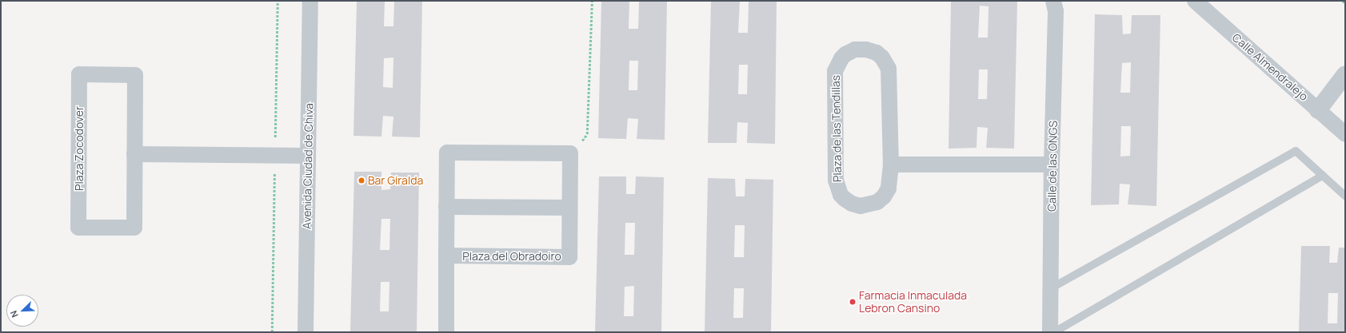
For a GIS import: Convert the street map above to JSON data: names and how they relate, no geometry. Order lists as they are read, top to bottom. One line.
{"streets":{"street":["Calle Almendralejo","Plaza de las Tendillas","Plaza Zocodover","Avenida Ciudad de Chiva","Calle de las ONGS","Plaza del Obradoiro"]},"places":["Bar Giralda","Farmacia Inmaculada Lebron Cansino"],"north":"bottom left"}
